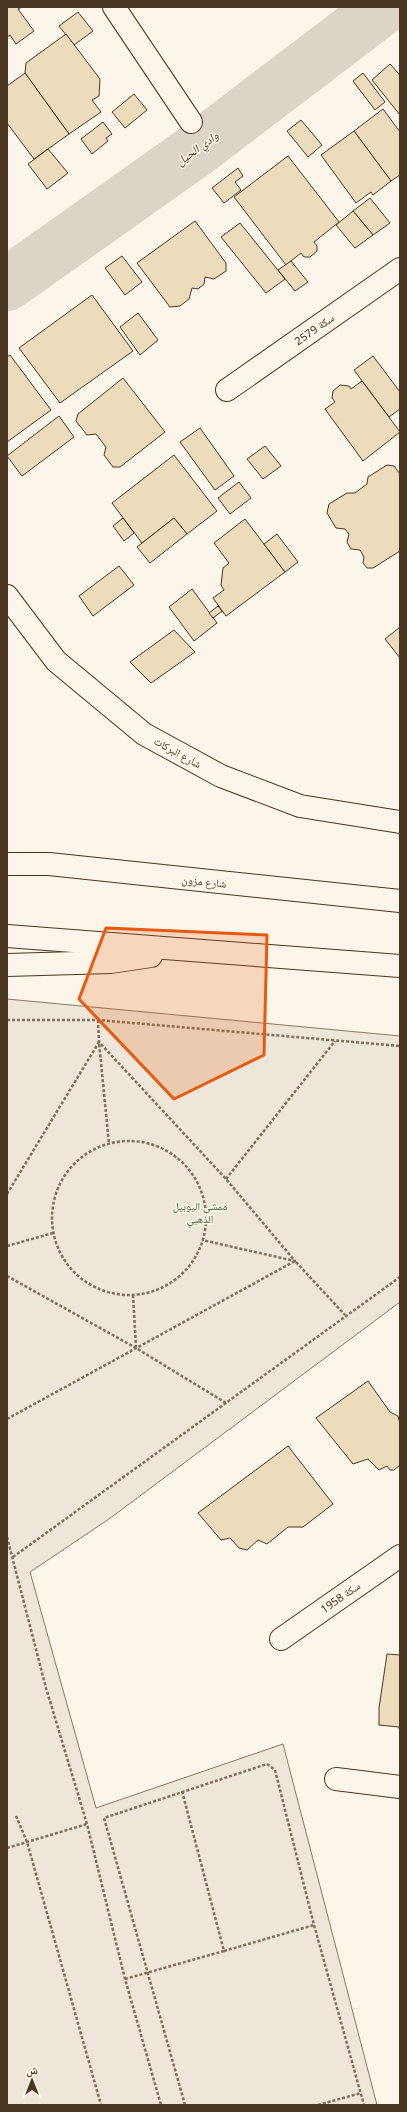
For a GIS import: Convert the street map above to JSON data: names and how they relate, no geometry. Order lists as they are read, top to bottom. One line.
{"streets":{"main road":["سكة 2579","شارع البركات","شارع مزون","سكة 1958"]},"water":["وادي الحيل"],"parks":["ممشى اليوبيل الذهبي"],"north":"top"}
